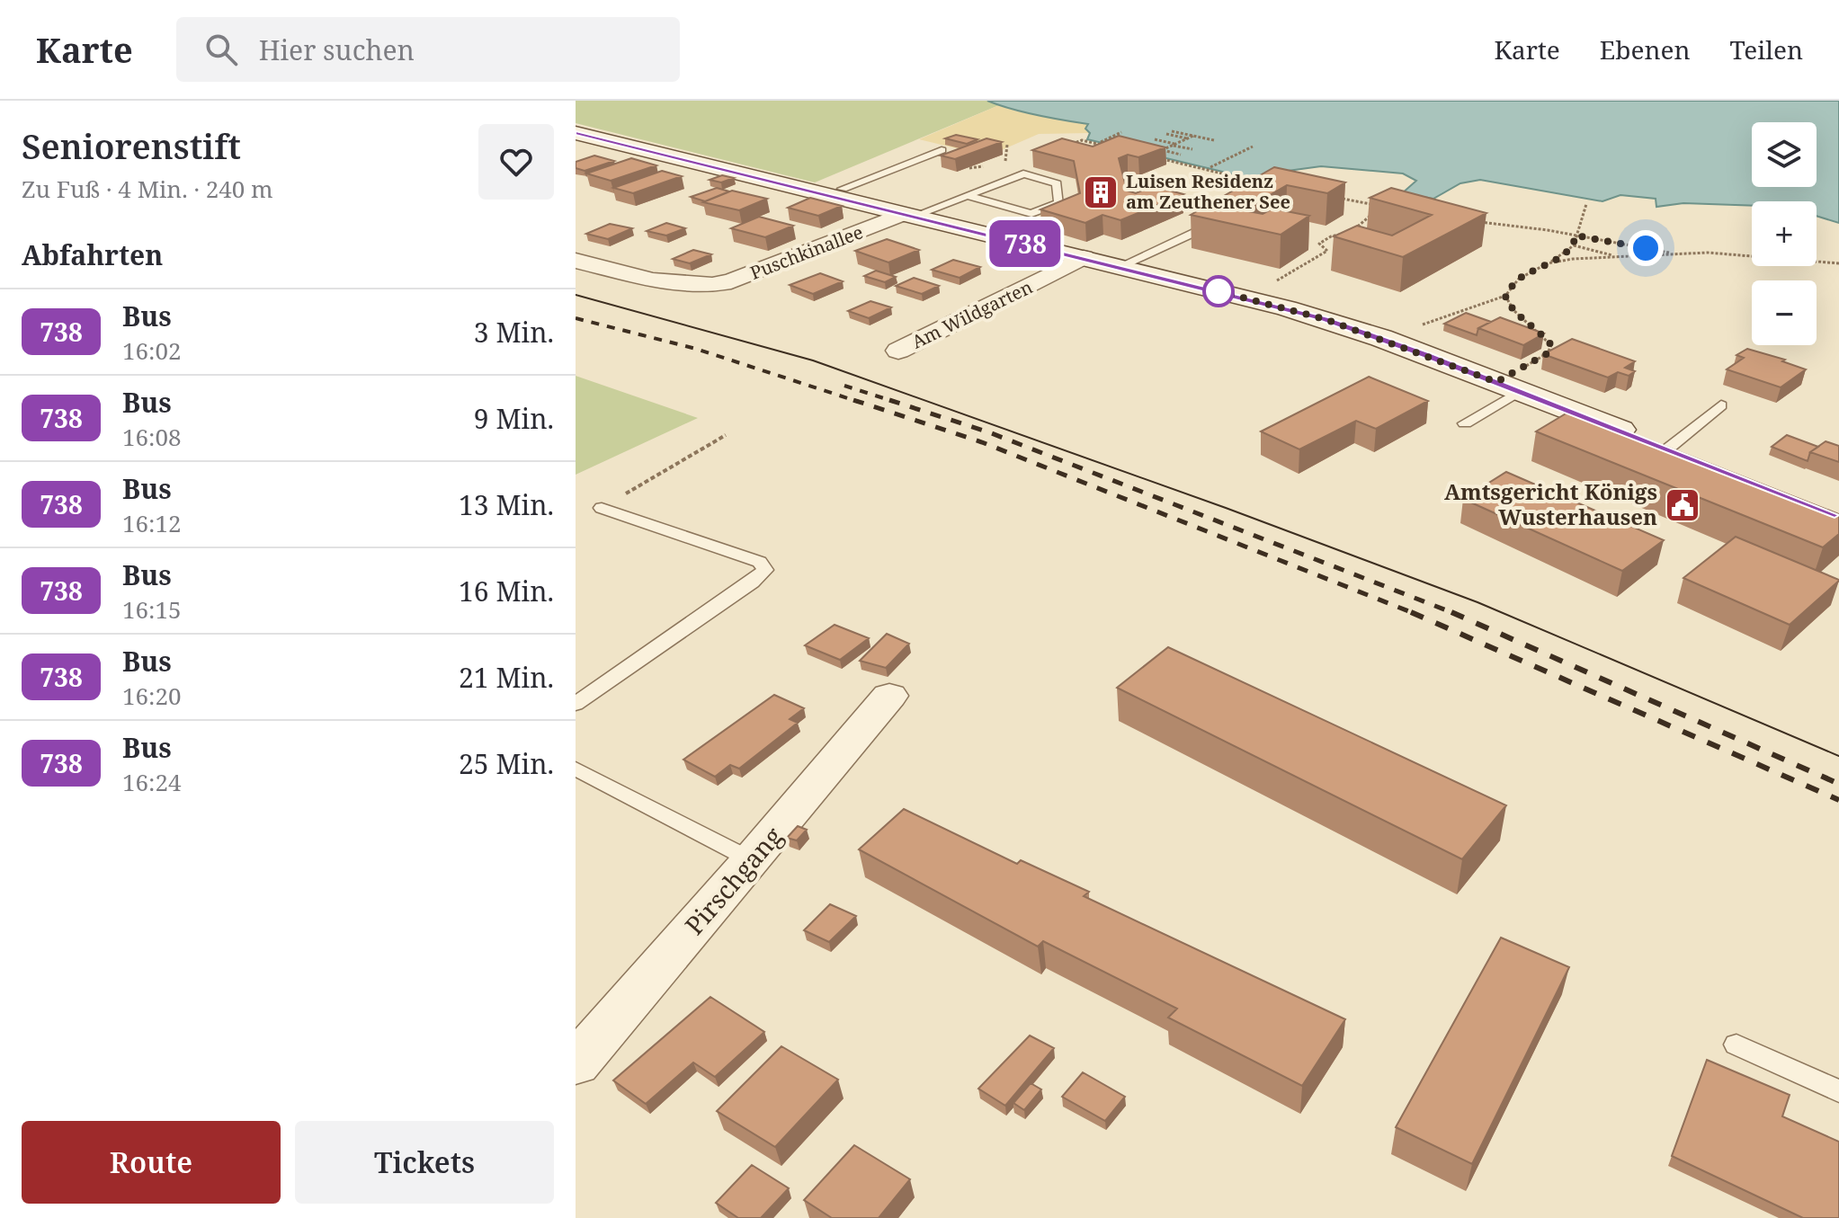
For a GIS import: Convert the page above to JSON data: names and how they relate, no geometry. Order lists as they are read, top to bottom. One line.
{"streets":{"street":["Puschkinallee","Am Wildgarten","Pirschgang"]},"places":{"building":["Luisen Residenz am Zeuthener See"],"public building":["Amtsgericht Königs Wusterhausen"]},"lines":["bus line 738"],"page":{"header":"Karte","search":"Hier suchen","nav":["Karte","Ebenen","Teilen"],"heading":[["Seniorenstift","Zu Fuß · 4 Min. · 240 m"],"Abfahrten"],"on_map":"738","map_buttons":["+","−"],"list":[{"mark":"738","name":"Bus","note":"16:02","value":"3 Min."},{"mark":"738","name":"Bus","note":"16:08","value":"9 Min."},{"mark":"738","name":"Bus","note":"16:12","value":"13 Min."},{"mark":"738","name":"Bus","note":"16:15","value":"16 Min."},{"mark":"738","name":"Bus","note":"16:20","value":"21 Min."},{"mark":"738","name":"Bus","note":"16:24","value":"25 Min."}],"buttons":["Route","Tickets"]}}
